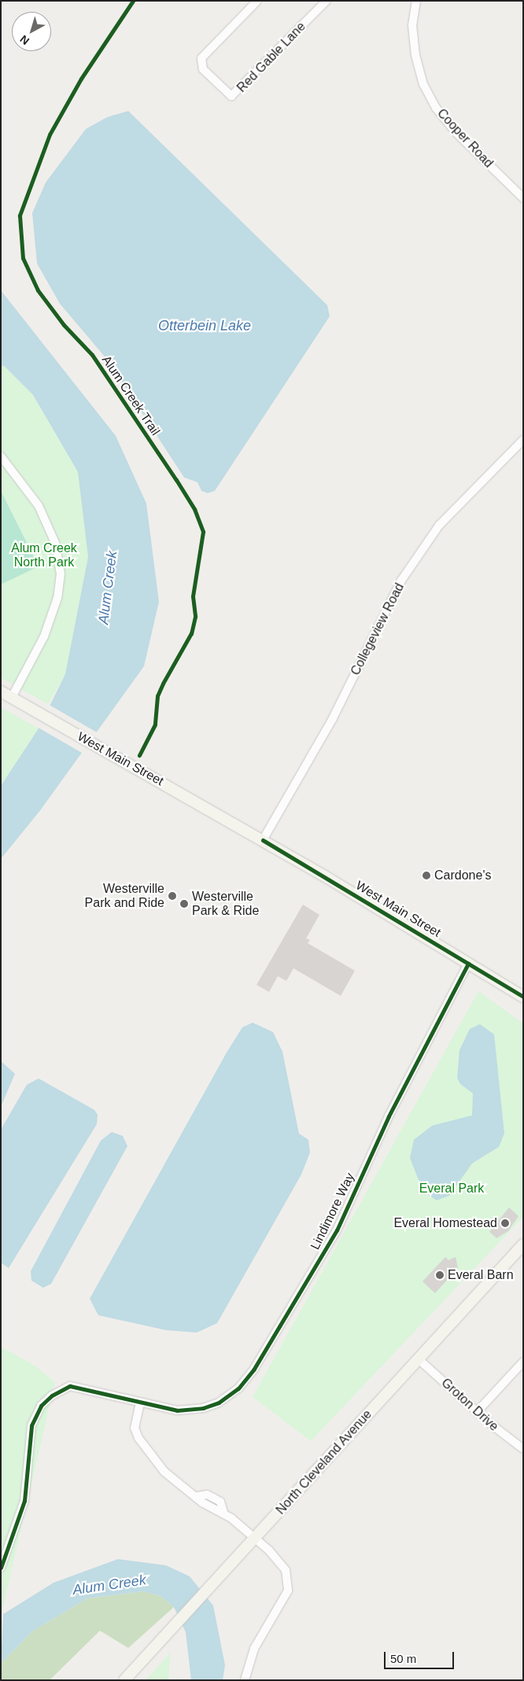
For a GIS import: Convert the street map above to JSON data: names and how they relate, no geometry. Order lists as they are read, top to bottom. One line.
{"streets":{"main road":["West Main Street","North Cleveland Avenue"],"street":["Red Gable Lane","Cooper Road","Collegeview Road","Lindimore Way","Groton Drive"],"cycle path":["Alum Creek Trail"]},"crossings":[["Collegeview Road","West Main Street"],["West Main Street","Lindimore Way"],["Groton Drive","North Cleveland Avenue"]],"water":["Otterbein Lake","Alum Creek"],"parks":["Alum Creek North Park","Everal Park"],"places":["Cardone's","Westerville Park and Ride","Westerville Park & Ride","Everal Homestead","Everal Barn"],"scale_bar":"50 m","north":"bottom left"}
